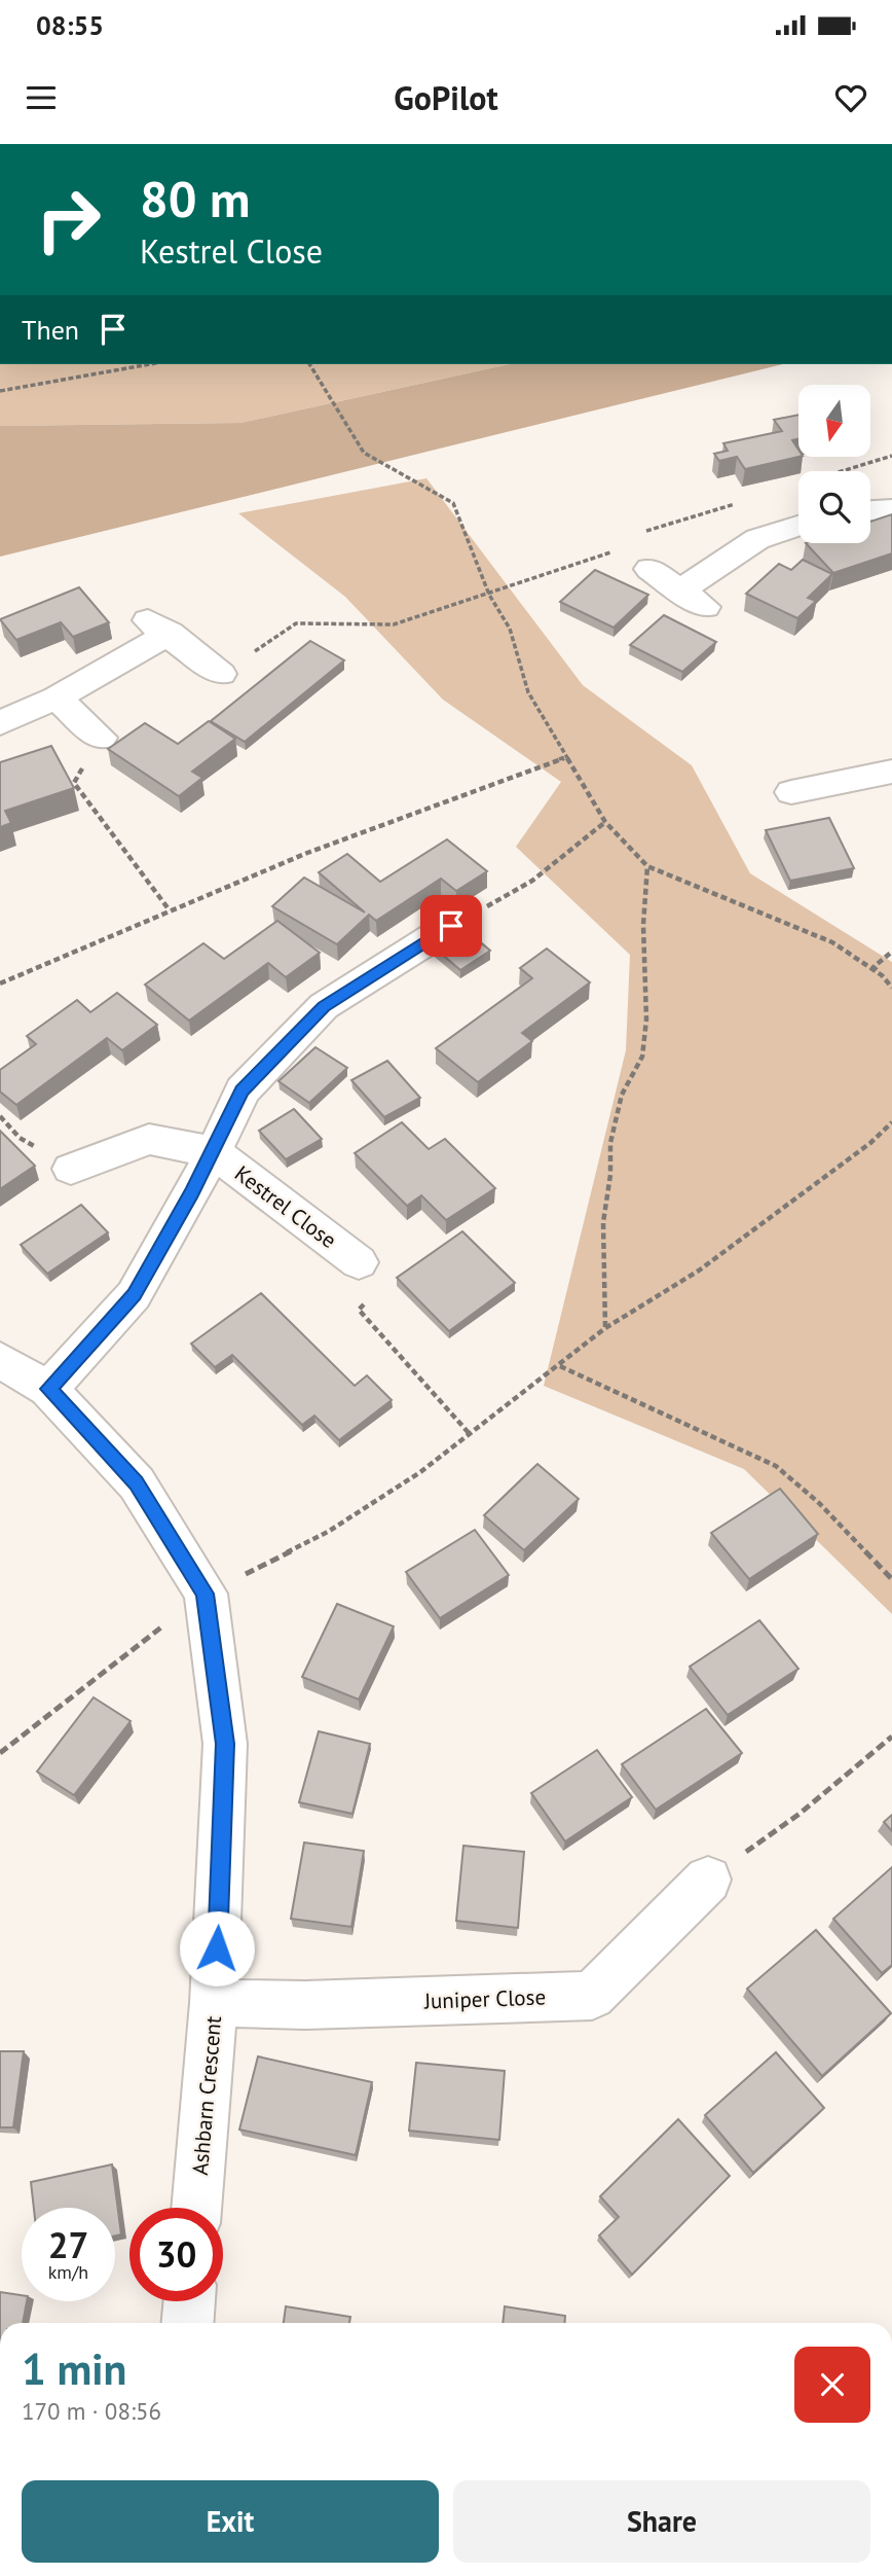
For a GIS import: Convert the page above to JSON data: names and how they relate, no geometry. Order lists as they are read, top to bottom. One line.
{"streets":{"street":["Kestrel Close","Juniper Close","Ashbarn Crescent"]},"crossings":[["Kestrel Close","Ashbarn Crescent"],["Juniper Close","Ashbarn Crescent"]],"north":"bottom","page":{"status":"08:55","header":"GoPilot","turn":["80 m","Kestrel Close"],"then":"Then","speed":"27 km/h","limit":"30","heading":["1 min","170 m · 08:56"],"buttons":["Exit","Share"]}}
